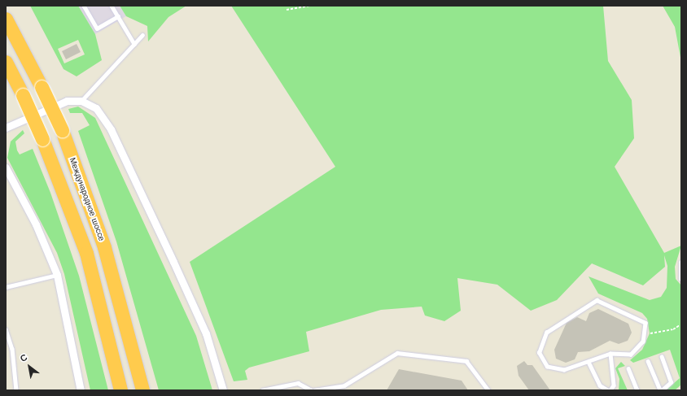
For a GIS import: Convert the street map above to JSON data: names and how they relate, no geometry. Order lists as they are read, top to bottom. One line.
{"streets":{"highway":["Международное шоссе"]},"north":"top left"}
